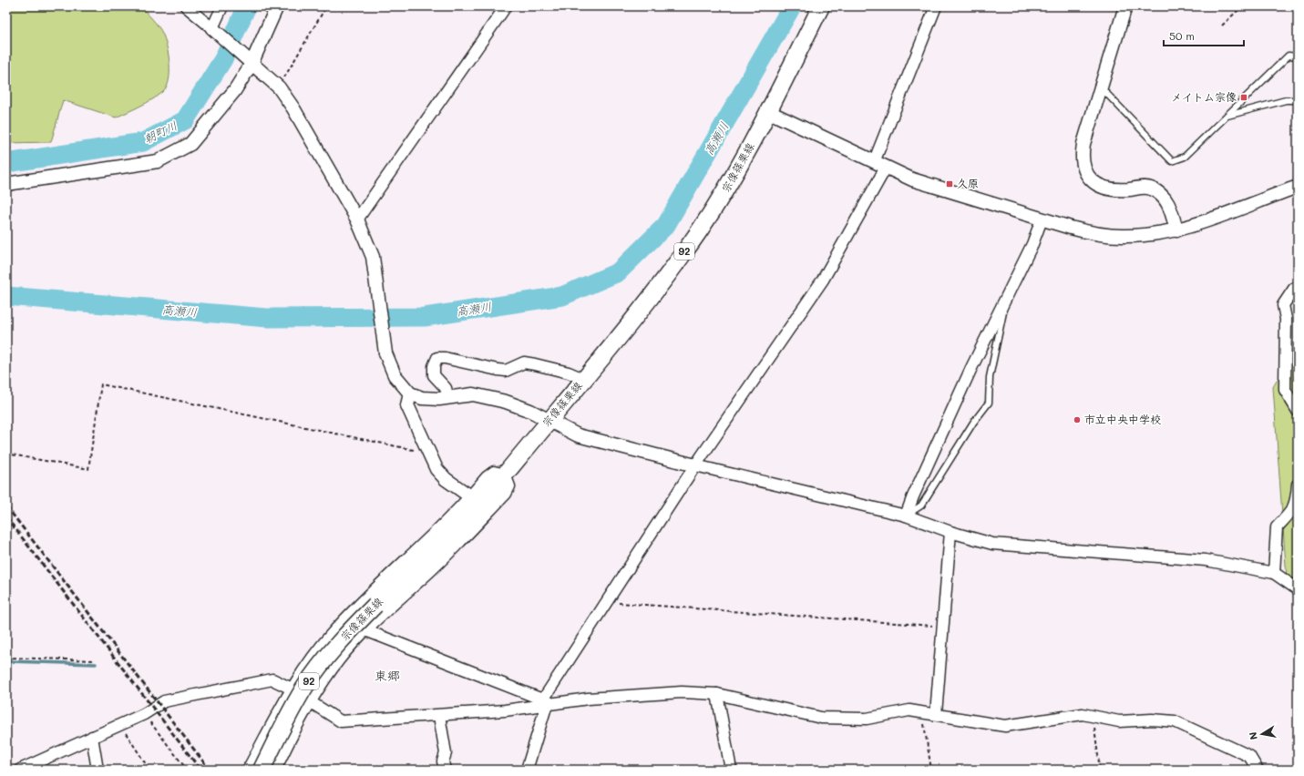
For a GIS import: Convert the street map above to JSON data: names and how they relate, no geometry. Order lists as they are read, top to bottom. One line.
{"streets":{"main road":["宗像篠栗線","92"]},"districts":["東郷"],"water":["朝町川","高瀬川"],"places":{"transit":["メイトム宗像","久原"],"other":["市立中央中学校"]},"scale_bar":"50 m","north":"left"}
